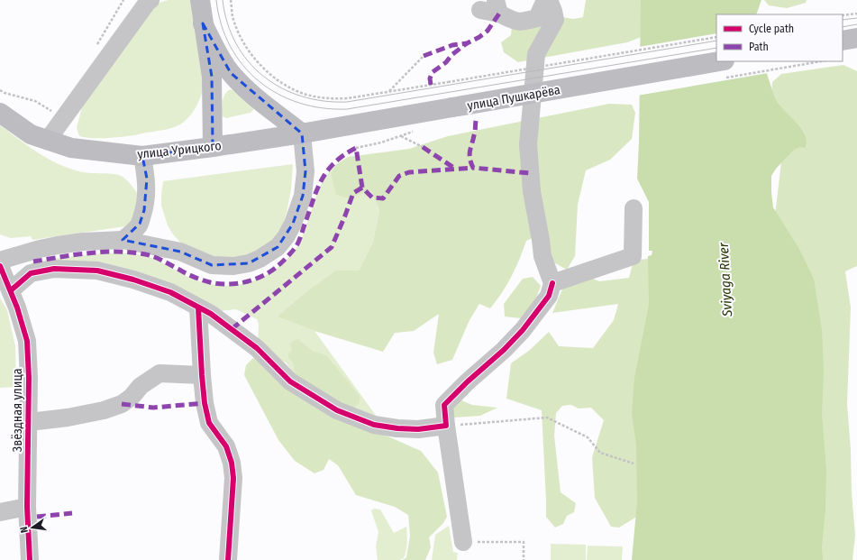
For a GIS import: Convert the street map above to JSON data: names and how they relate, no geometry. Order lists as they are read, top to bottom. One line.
{"streets":{"main road":["улица Пушкарёва","улица Урицкого"],"street":["Звёздная улица"]},"crossings":[["улица Пушкарёва","улица Урицкого"]],"water":["Sviyaga River"],"legend":["Cycle path","Path"],"north":"left"}
